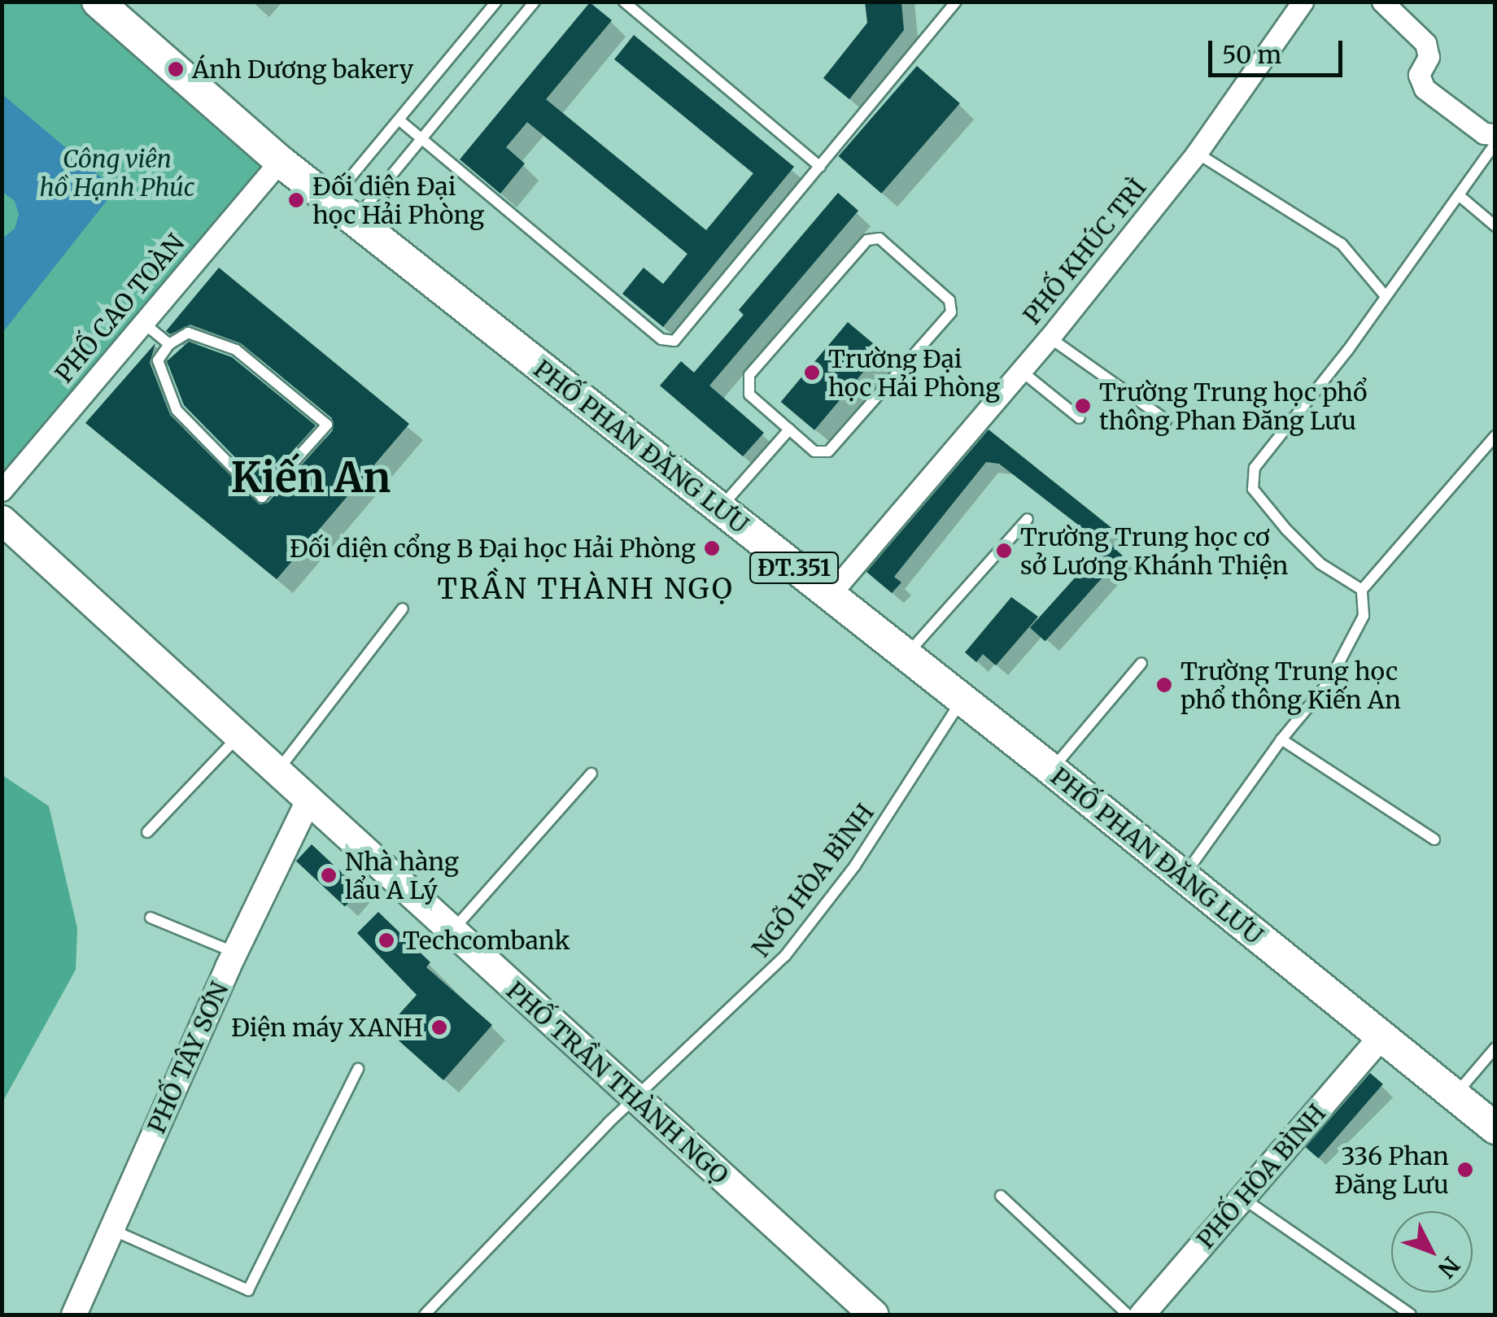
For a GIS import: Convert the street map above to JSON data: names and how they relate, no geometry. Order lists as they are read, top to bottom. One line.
{"streets":{"main road":["PHỐ PHAN ĐĂNG LƯU","ĐT.351","PHỐ TRẦN THÀNH NGỌ"],"street":["PHỐ KHÚC TRÌ","PHỐ CAO TOÀN","PHỐ TÂY SƠN","PHỐ HÒA BÌNH"],"lane":["NGÕ HÒA BÌNH"]},"crossings":[["PHỐ KHÚC TRÌ","PHỐ PHAN ĐĂNG LƯU"],["PHỐ CAO TOÀN","PHỐ PHAN ĐĂNG LƯU"],["PHỐ PHAN ĐĂNG LƯU","NGÕ HÒA BÌNH"],["PHỐ PHAN ĐĂNG LƯU","PHỐ HÒA BÌNH"],["NGÕ HÒA BÌNH","PHỐ TRẦN THÀNH NGỌ"],["PHỐ TÂY SƠN","PHỐ TRẦN THÀNH NGỌ"]],"districts":["Kiến An","TRẦN THÀNH NGỌ"],"parks":["Công viên hồ Hạnh Phúc"],"places":["Ánh Dương bakery","Đối diện Đại học Hải Phòng","Trường Đại học Hải Phòng","Trường Trung học phổ thông Phan Đăng Lưu","Đối diện cổng B Đại học Hải Phòng","Trường Trung học cơ sở Lương Khánh Thiện","Trường Trung học phổ thông Kiến An","Nhà hàng lẩu A Lý","Techcombank","Điện máy XANH","336 Phan Đăng Lưu"],"scale_bar":"50 m","north":"bottom right"}
